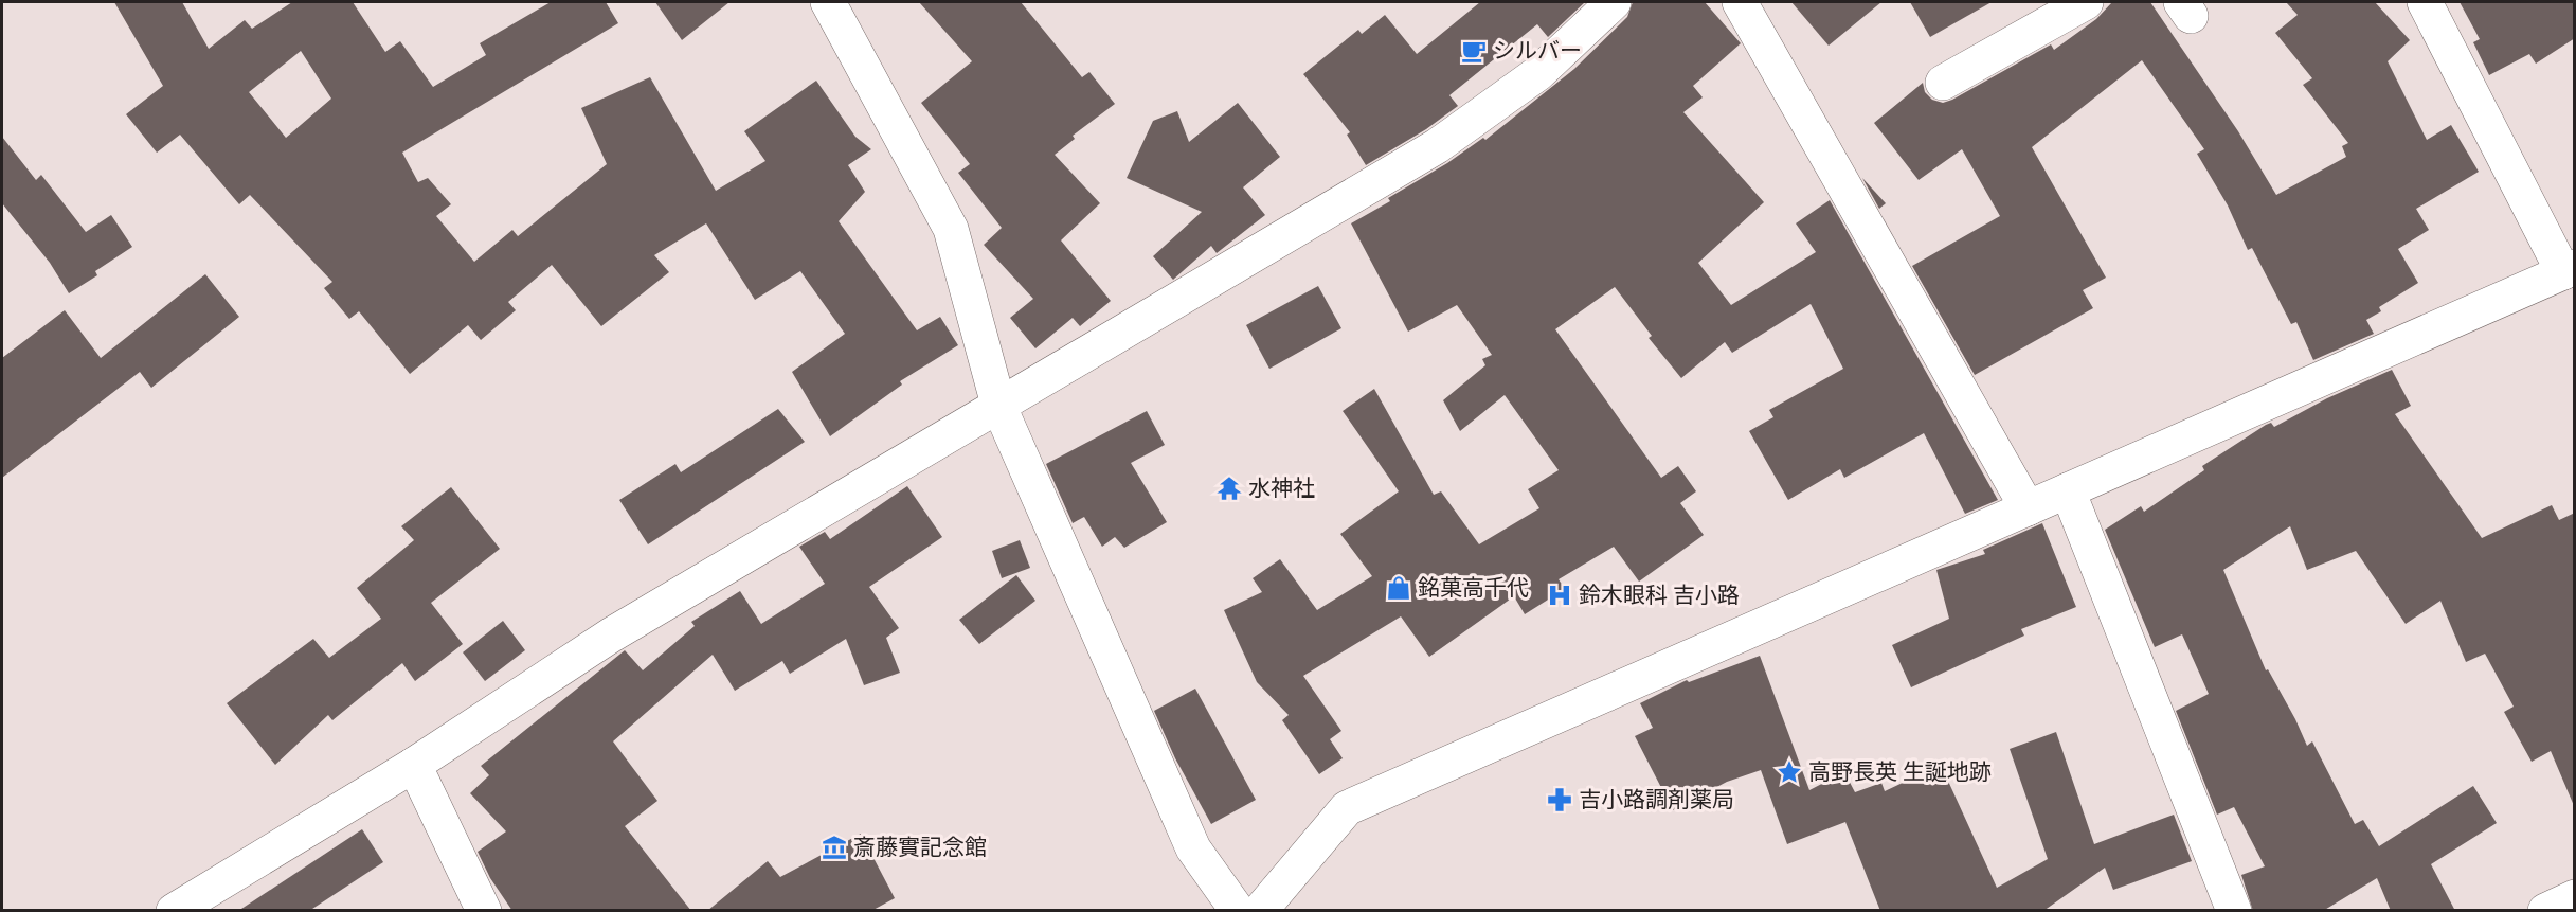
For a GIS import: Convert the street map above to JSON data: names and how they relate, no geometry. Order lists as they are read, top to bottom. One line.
{"places":{"cafe":["シルバー"],"temple":["水神社"],"shop":["銘菓高千代"],"hospital":["鈴木眼科 吉小路"],"place":["高野長英 生誕地跡"],"pharmacy":["吉小路調剤薬局"],"museum":["斎藤實記念館"]}}
